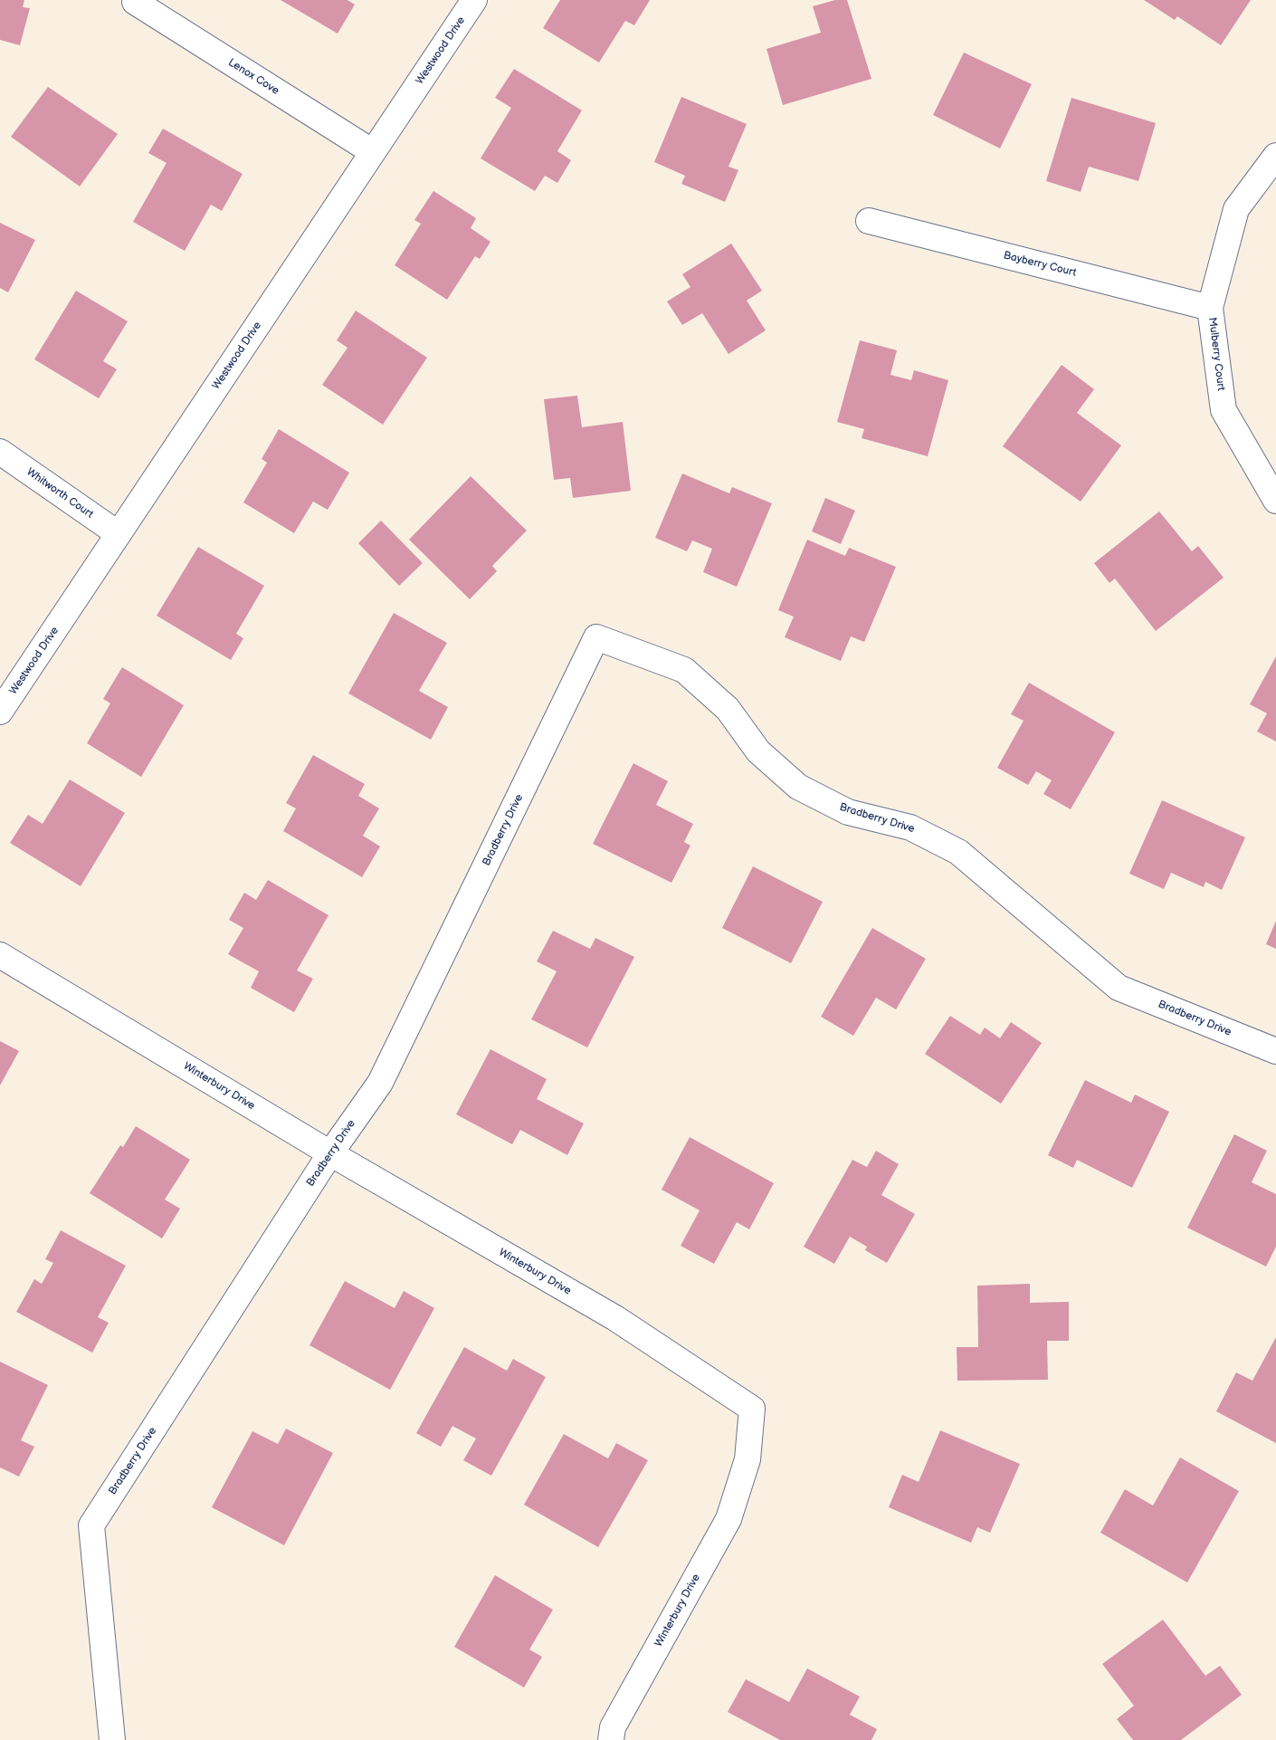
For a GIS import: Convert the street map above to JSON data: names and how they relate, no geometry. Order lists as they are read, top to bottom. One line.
{"streets":{"street":["Westwood Drive","Lenox Cove","Bayberry Court","Mulberry Court","Whitworth Court","Bradberry Drive","Winterbury Drive"]},"crossings":[["Westwood Drive","Lenox Cove"],["Westwood Drive","Whitworth Court"],["Bayberry Court","Mulberry Court"],["Bradberry Drive","Winterbury Drive"]]}
